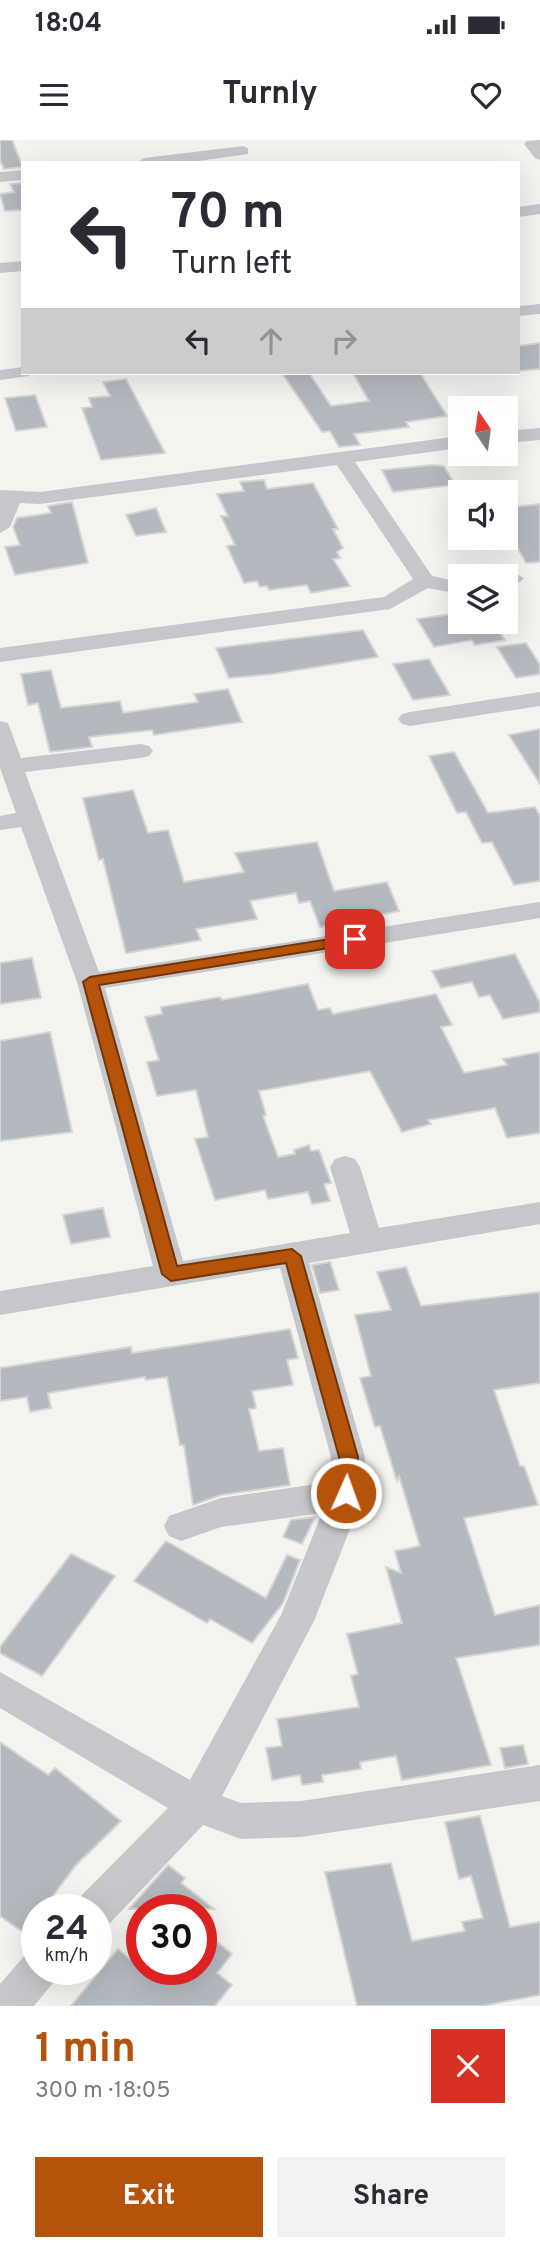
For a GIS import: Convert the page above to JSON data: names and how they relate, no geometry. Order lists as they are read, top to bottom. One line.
{"north":"top","page":{"status":"18:04","header":"Turnly","turn":["70 m","Turn left"],"speed":"24 km/h","limit":"30","heading":["1 min","300 m · 18:05"],"buttons":["Exit","Share"]}}
